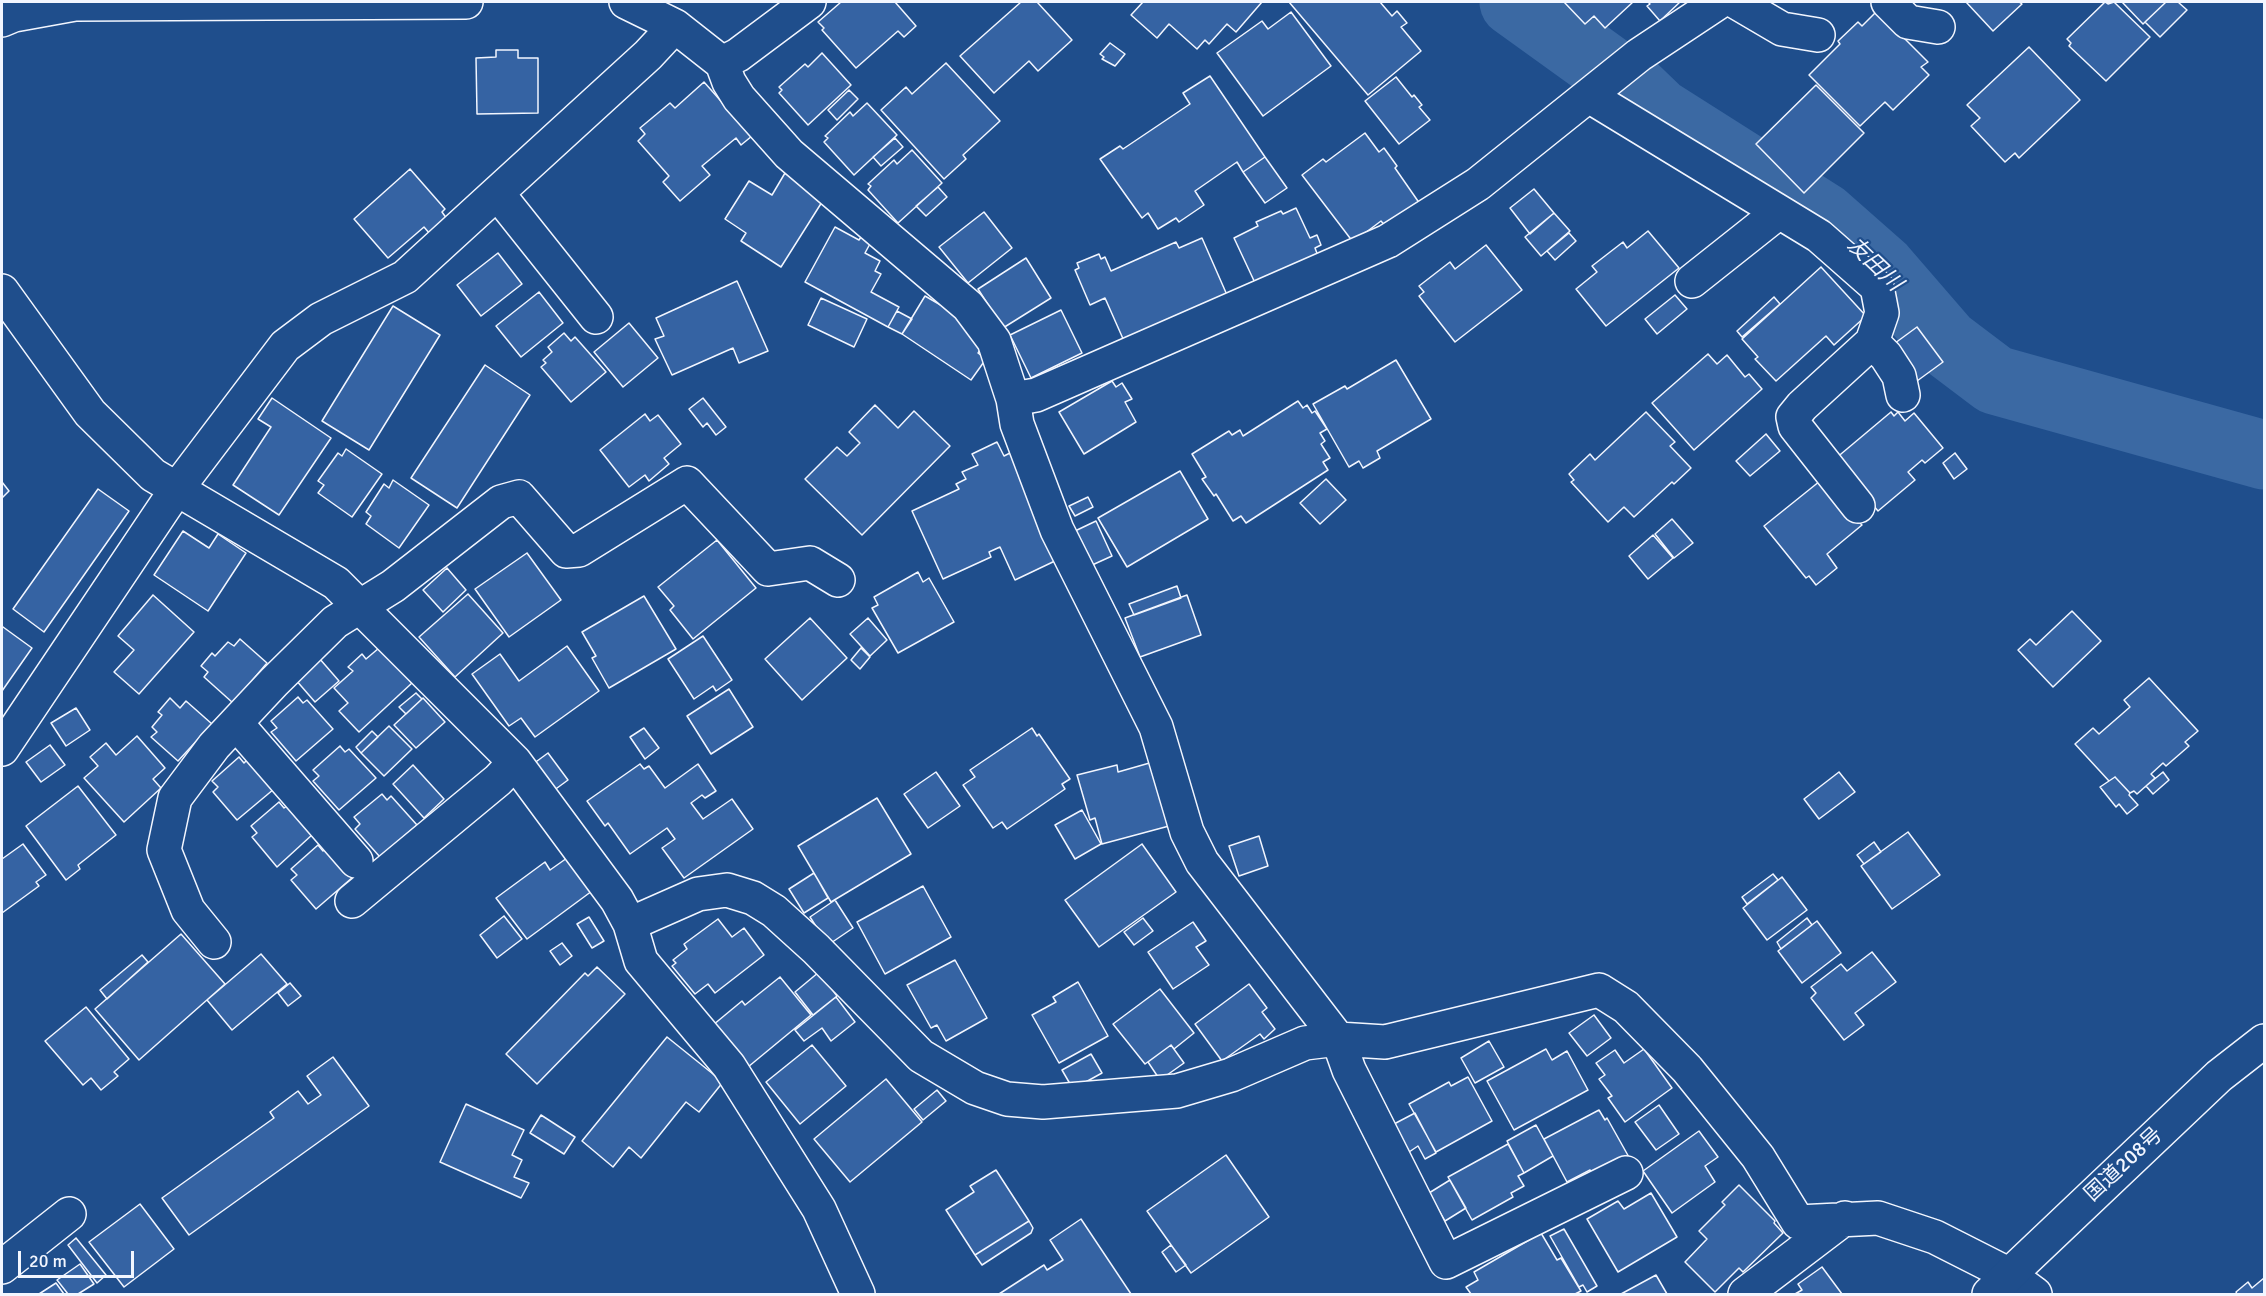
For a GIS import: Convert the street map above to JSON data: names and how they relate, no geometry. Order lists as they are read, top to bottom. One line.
{"streets":{"main road":["国道208号"]},"water":["友田川"],"scale_bar":"20 m"}
